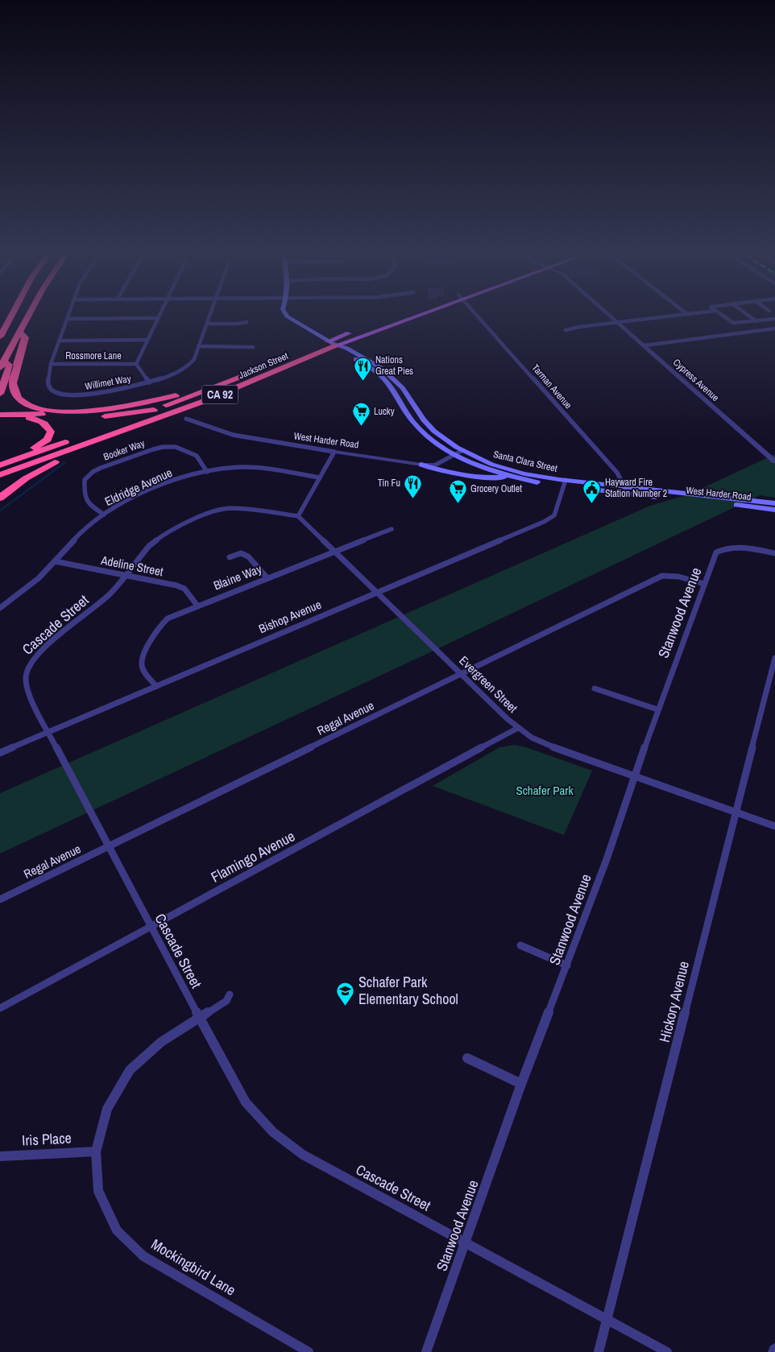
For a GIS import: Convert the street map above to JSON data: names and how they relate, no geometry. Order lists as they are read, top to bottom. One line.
{"streets":{"highway":["Jackson Street","CA 92"],"main road":["West Harder Road","Santa Clara Street"],"street":["Rossmore Lane","Cypress Avenue","Willimet Way","Tarman Avenue","Booker Way","Eldridge Avenue","Adeline Street","Blaine Way","Stanwood Avenue","Bishop Avenue","Cascade Street","Evergreen Street","Regal Avenue","Flamingo Avenue","Hickory Avenue","Iris Place","Mockingbird Lane"]},"crossings":[["Rossmore Lane","Willimet Way"],["Jackson Street","CA 92"],["Jackson Street","Santa Clara Street"],["Tarman Avenue","West Harder Road"],["CA 92","Santa Clara Street"],["West Harder Road","Santa Clara Street"],["West Harder Road","Bishop Avenue"],["Booker Way","Eldridge Avenue"],["Santa Clara Street","Bishop Avenue"],["Eldridge Avenue","Adeline Street"],["Adeline Street","Blaine Way"],["Adeline Street","Cascade Street"],["Blaine Way","Bishop Avenue"],["Blaine Way","Evergreen Street"],["Stanwood Avenue","Cascade Street"],["Stanwood Avenue","Evergreen Street"],["Stanwood Avenue","Regal Avenue"],["Bishop Avenue","Cascade Street"],["Bishop Avenue","Evergreen Street"],["Cascade Street","Evergreen Street"],["Cascade Street","Regal Avenue"],["Cascade Street","Flamingo Avenue"],["Cascade Street","Hickory Avenue"],["Cascade Street","Mockingbird Lane"],["Evergreen Street","Regal Avenue"],["Evergreen Street","Flamingo Avenue"],["Evergreen Street","Hickory Avenue"],["Iris Place","Mockingbird Lane"]],"parks":["Schafer Park"],"places":{"restaurant":["Nations Great Pies","Tin Fu"],"supermarket":["Lucky","Grocery Outlet"],"public building":["Hayward Fire Station Number 2"],"school or university":["Schafer Park Elementary School"]}}
